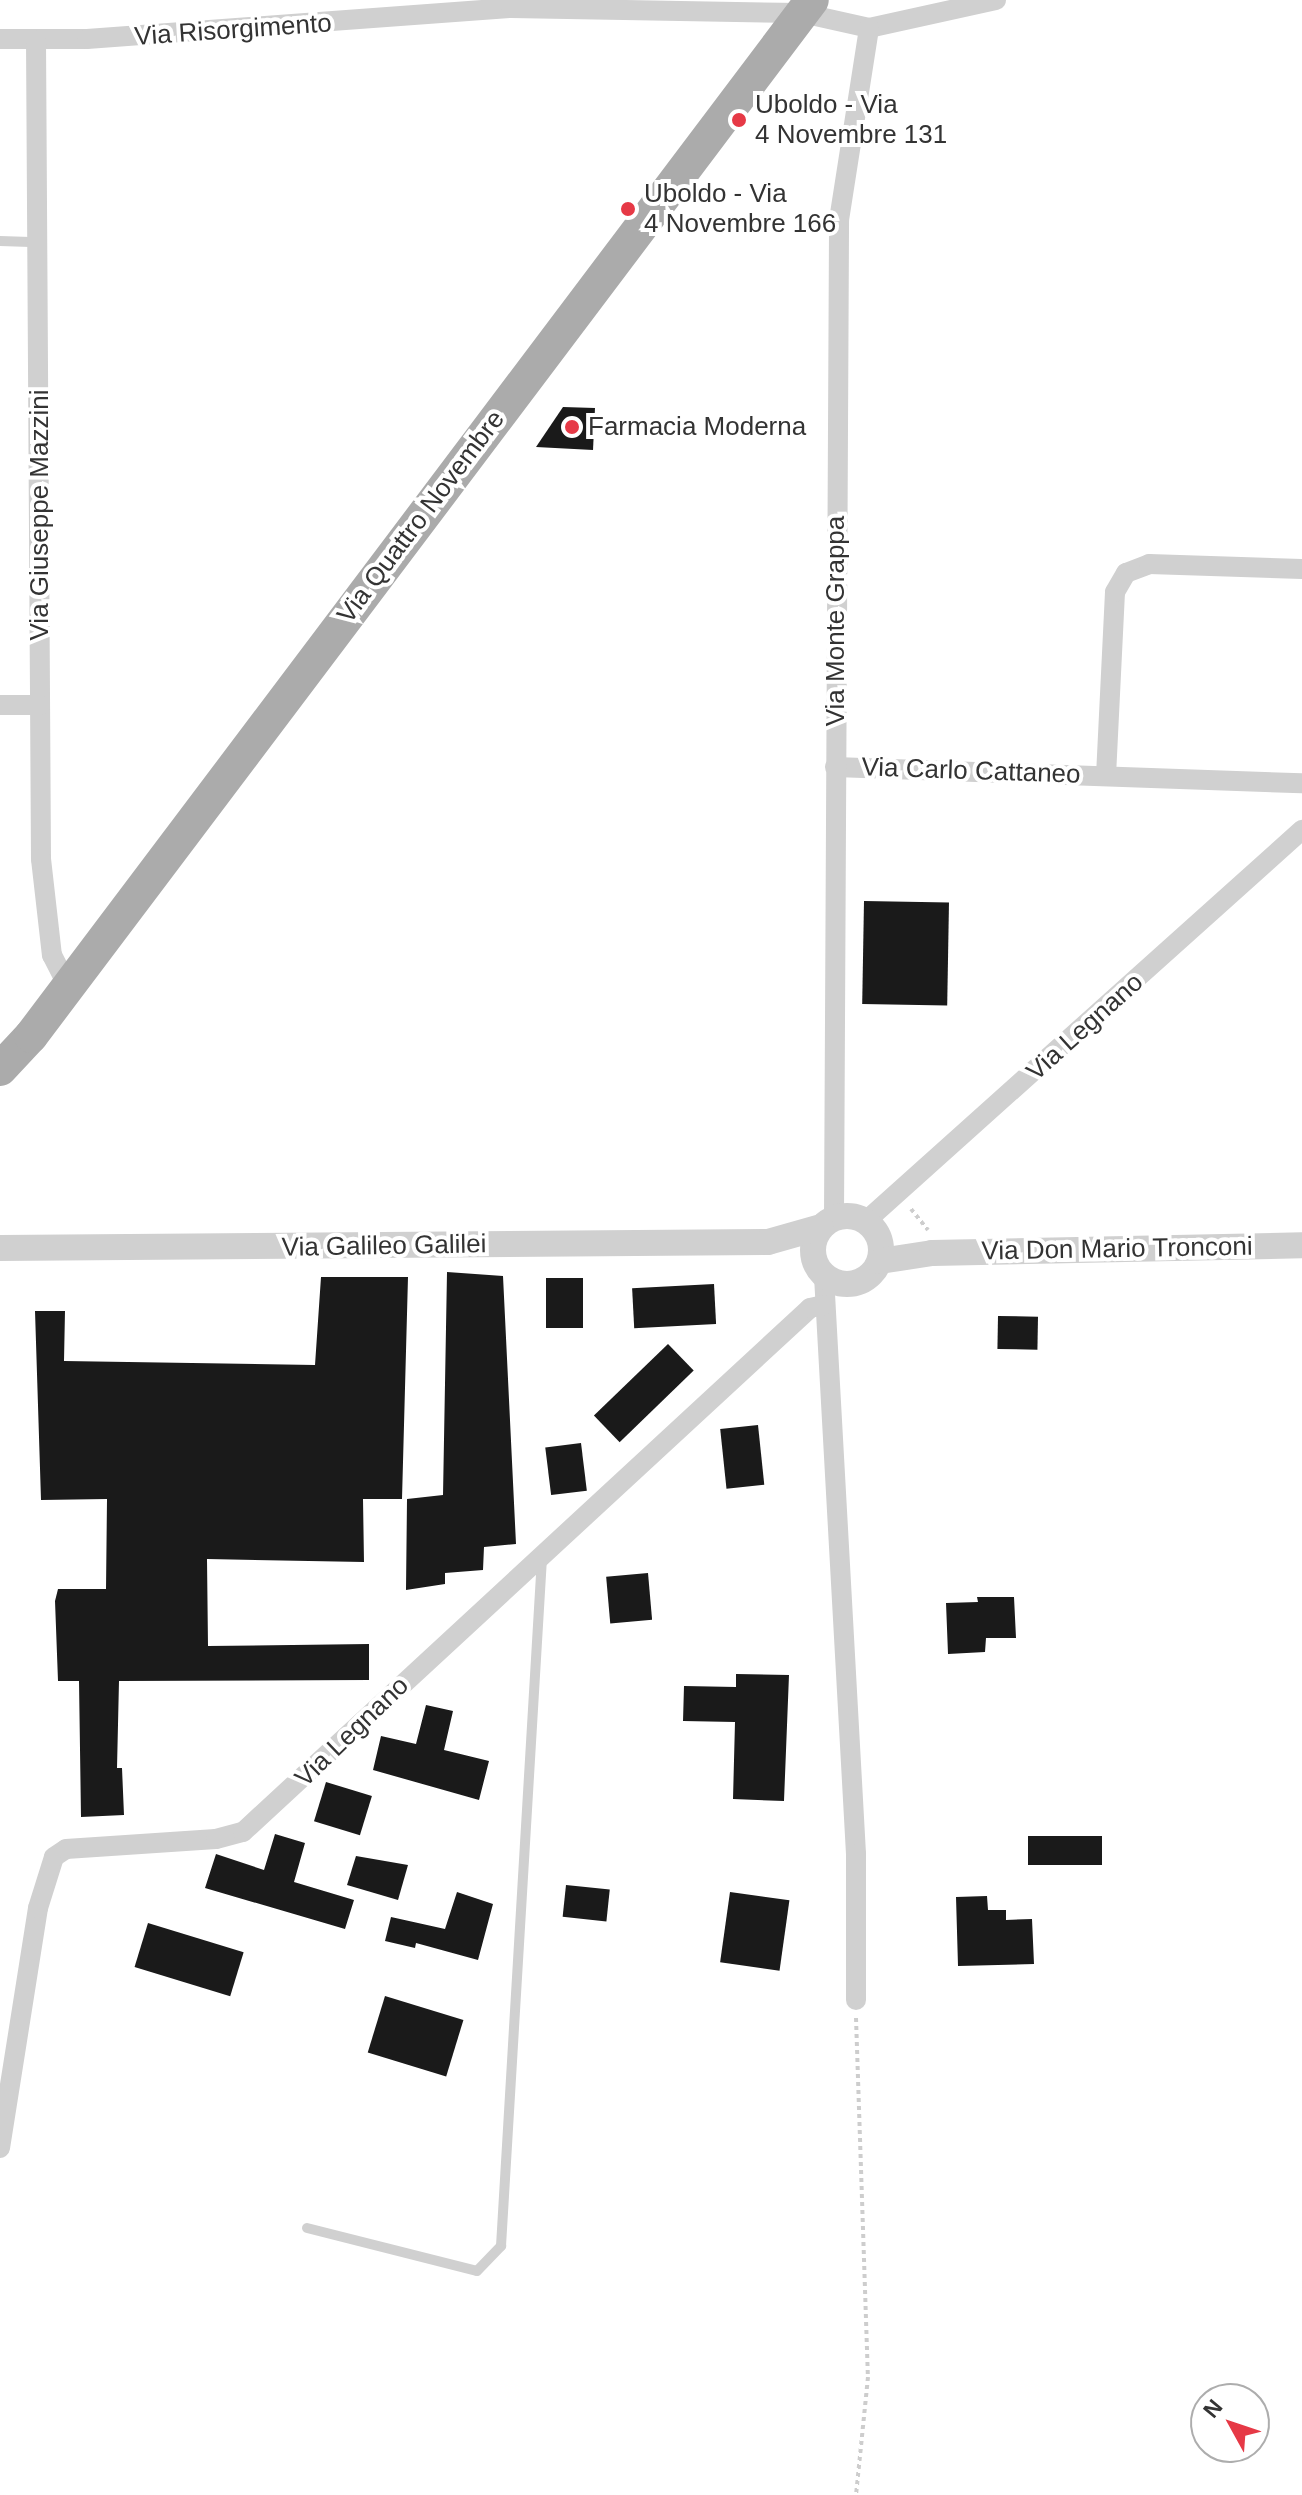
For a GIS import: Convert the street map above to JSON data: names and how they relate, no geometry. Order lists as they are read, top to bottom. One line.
{"streets":{"main road":["Via Quattro Novembre"],"street":["Via Risorgimento","Via Giuseppe Mazzini","Via Monte Grappa","Via Carlo Cattaneo","Via Legnano","Via Galileo Galilei","Via Don Mario Tronconi"]},"crossings":[["Via Risorgimento","Via Giuseppe Mazzini"],["Via Risorgimento","Via Quattro Novembre"],["Via Risorgimento","Via Monte Grappa"],["Via Giuseppe Mazzini","Via Quattro Novembre"],["Via Monte Grappa","Via Carlo Cattaneo"],["Via Monte Grappa","Via Galileo Galilei"],["Via Monte Grappa","Via Don Mario Tronconi"],["Via Legnano","Via Don Mario Tronconi"],["Via Galileo Galilei","Via Don Mario Tronconi"]],"places":["Uboldo - Via 4 Novembre 131","Uboldo - Via 4 Novembre 166","Farmacia Moderna"],"north":"top left"}
